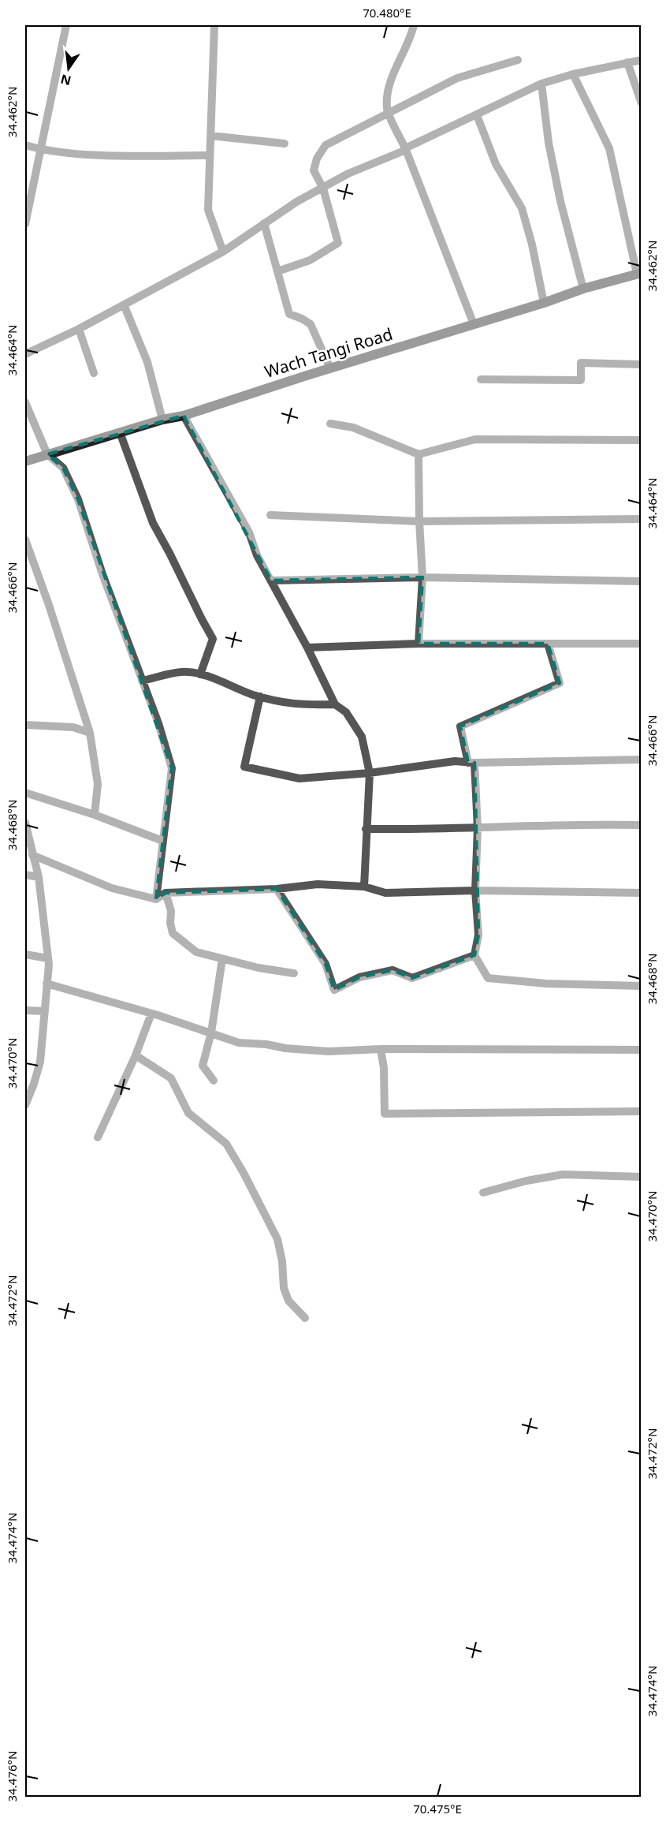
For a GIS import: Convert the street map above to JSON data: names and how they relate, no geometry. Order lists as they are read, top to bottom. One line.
{"streets":{"main road":["Wach Tangi Road"]},"north":"bottom","coordinates":["70.480°E","34.462°N","34.464°N","34.466°N","34.468°N","34.470°N","34.472°N","34.474°N","34.476°N","70.475°E"]}
